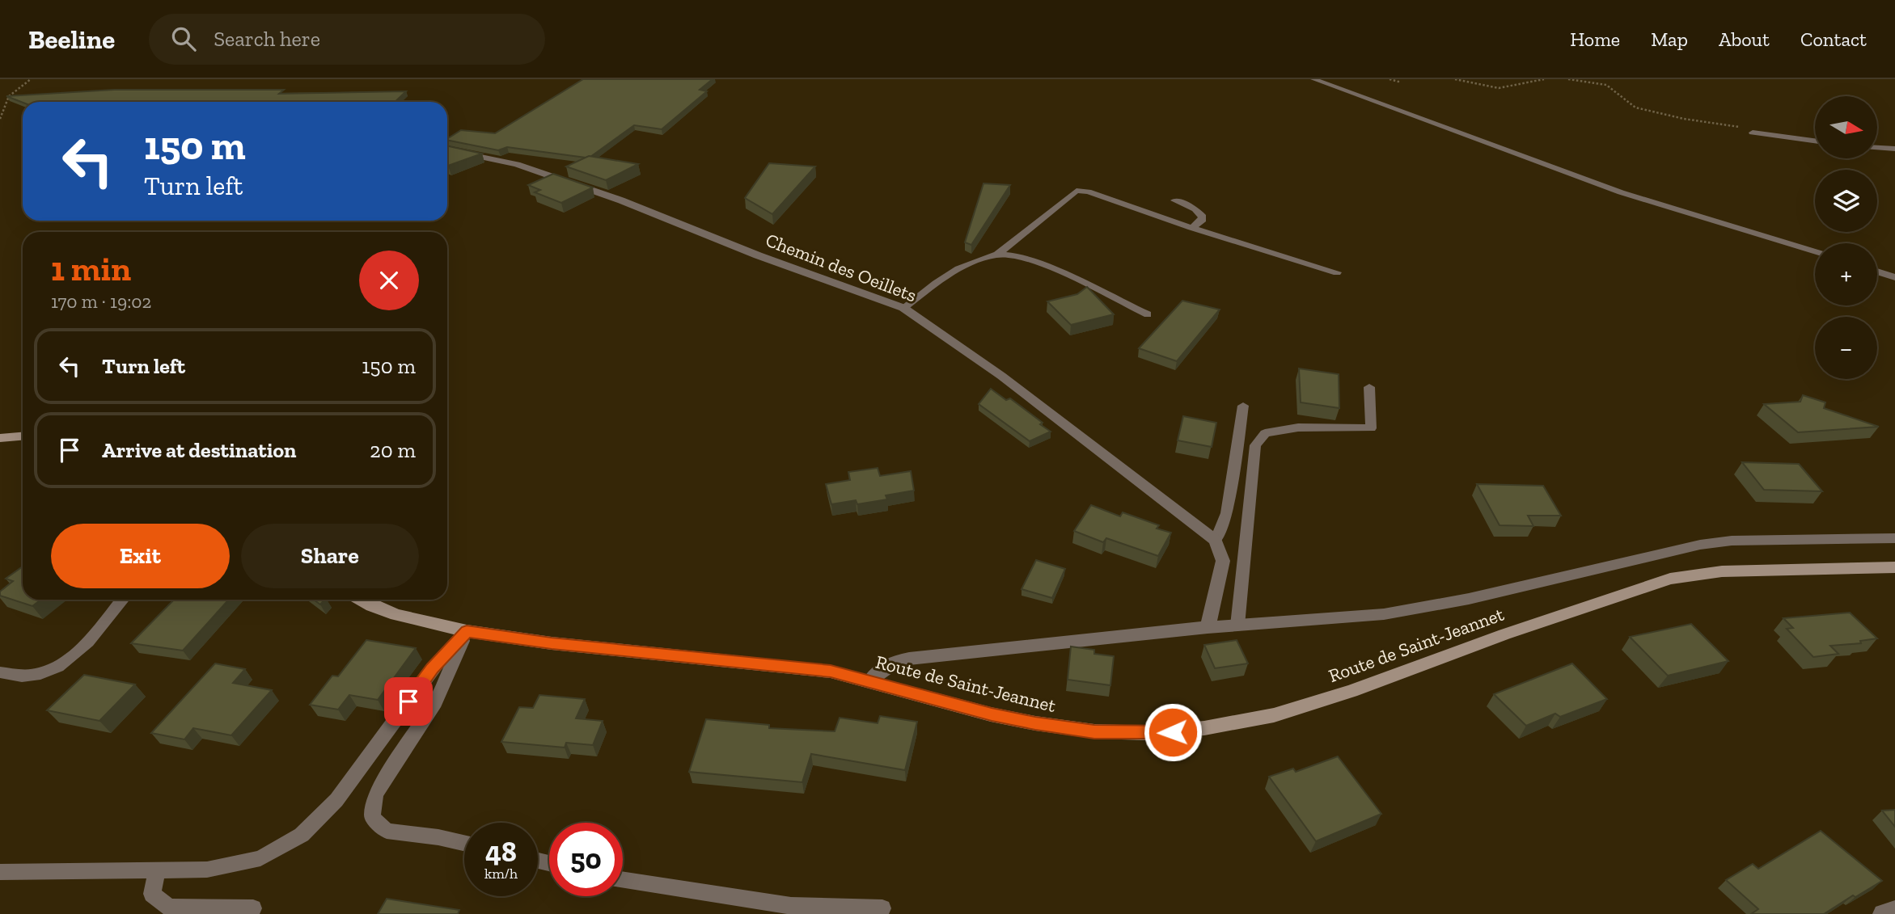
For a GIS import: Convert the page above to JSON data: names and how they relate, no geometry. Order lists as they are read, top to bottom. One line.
{"streets":{"main road":["Route de Saint-Jeannet"],"street":["Chemin des Oeillets"]},"north":"right","page":{"header":"Beeline","search":"Search here","nav":["Home","Map","About","Contact"],"map_buttons":["+","−"],"turn":["150 m","Turn left"],"heading":["1 min","170 m · 19:02"],"list":[{"name":"Turn left","value":"150 m"},{"name":"Arrive at destination","value":"20 m"}],"buttons":["Exit","Share"],"speed":"48 km/h","limit":"50"}}
